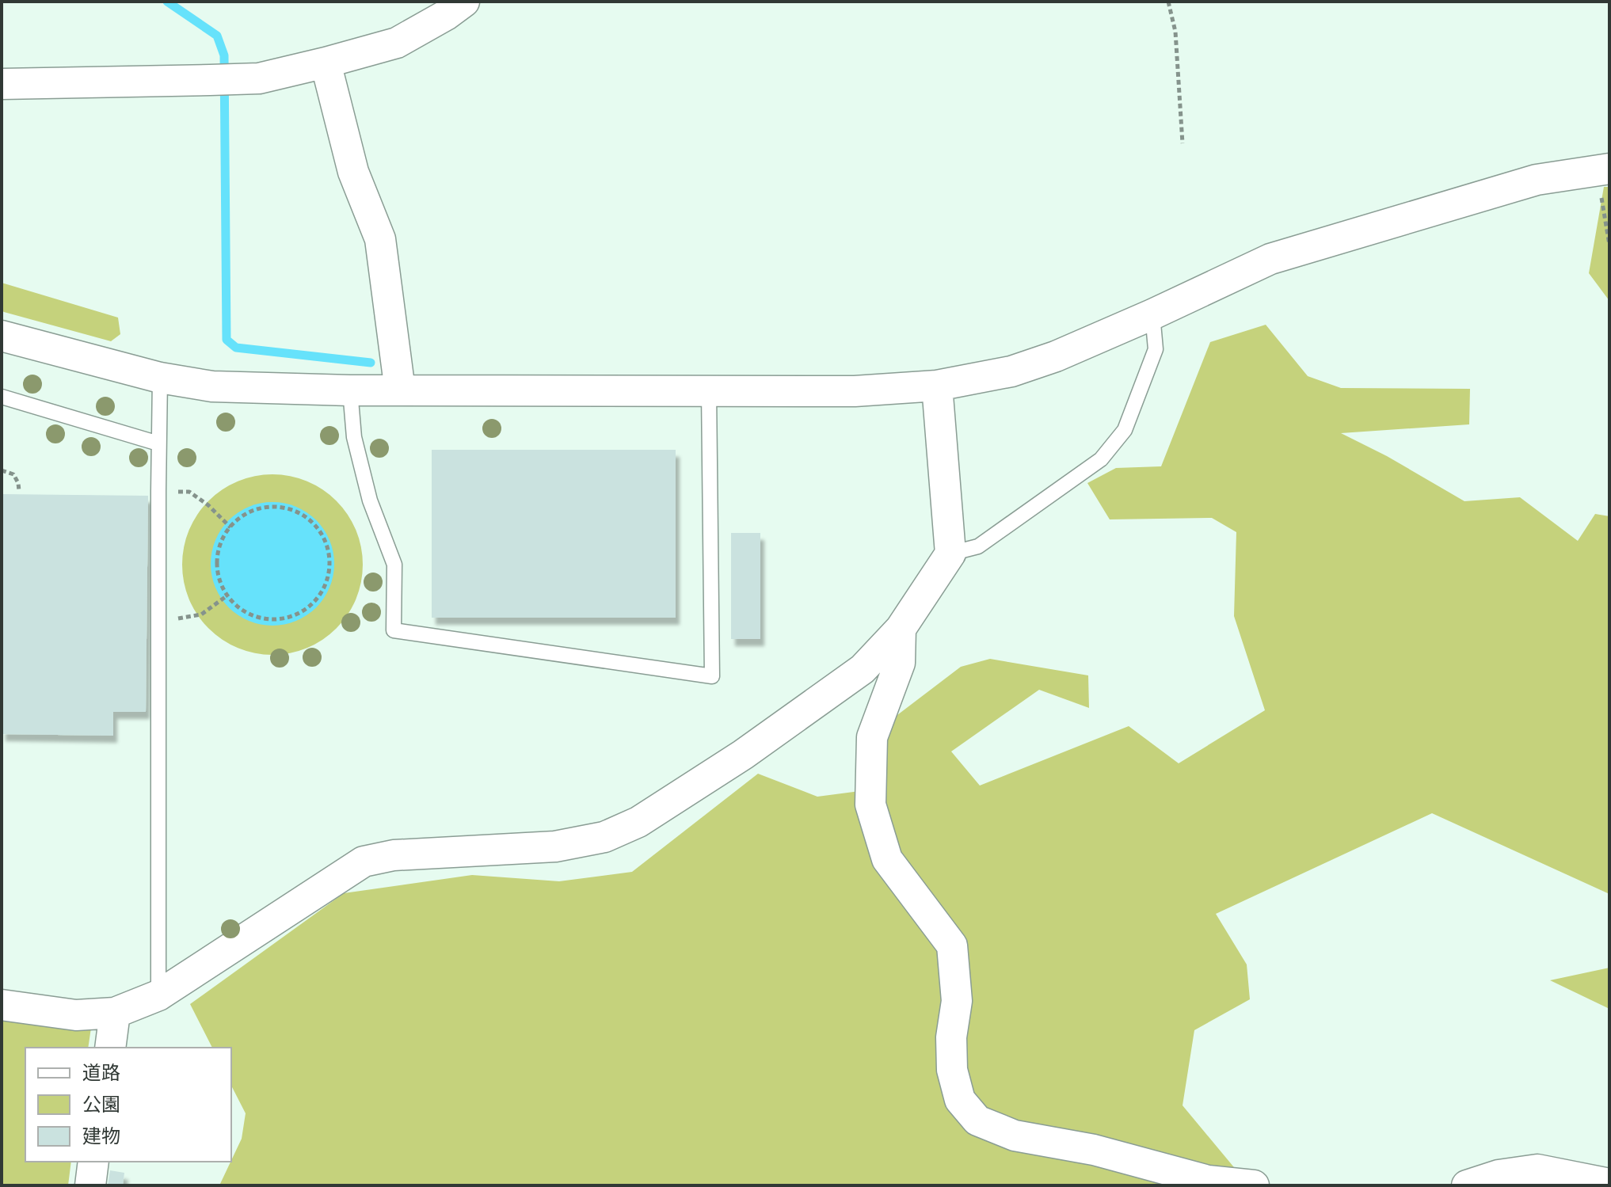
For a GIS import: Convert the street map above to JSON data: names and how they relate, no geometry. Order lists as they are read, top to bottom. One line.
{"legend":["道路","公園","建物"]}
